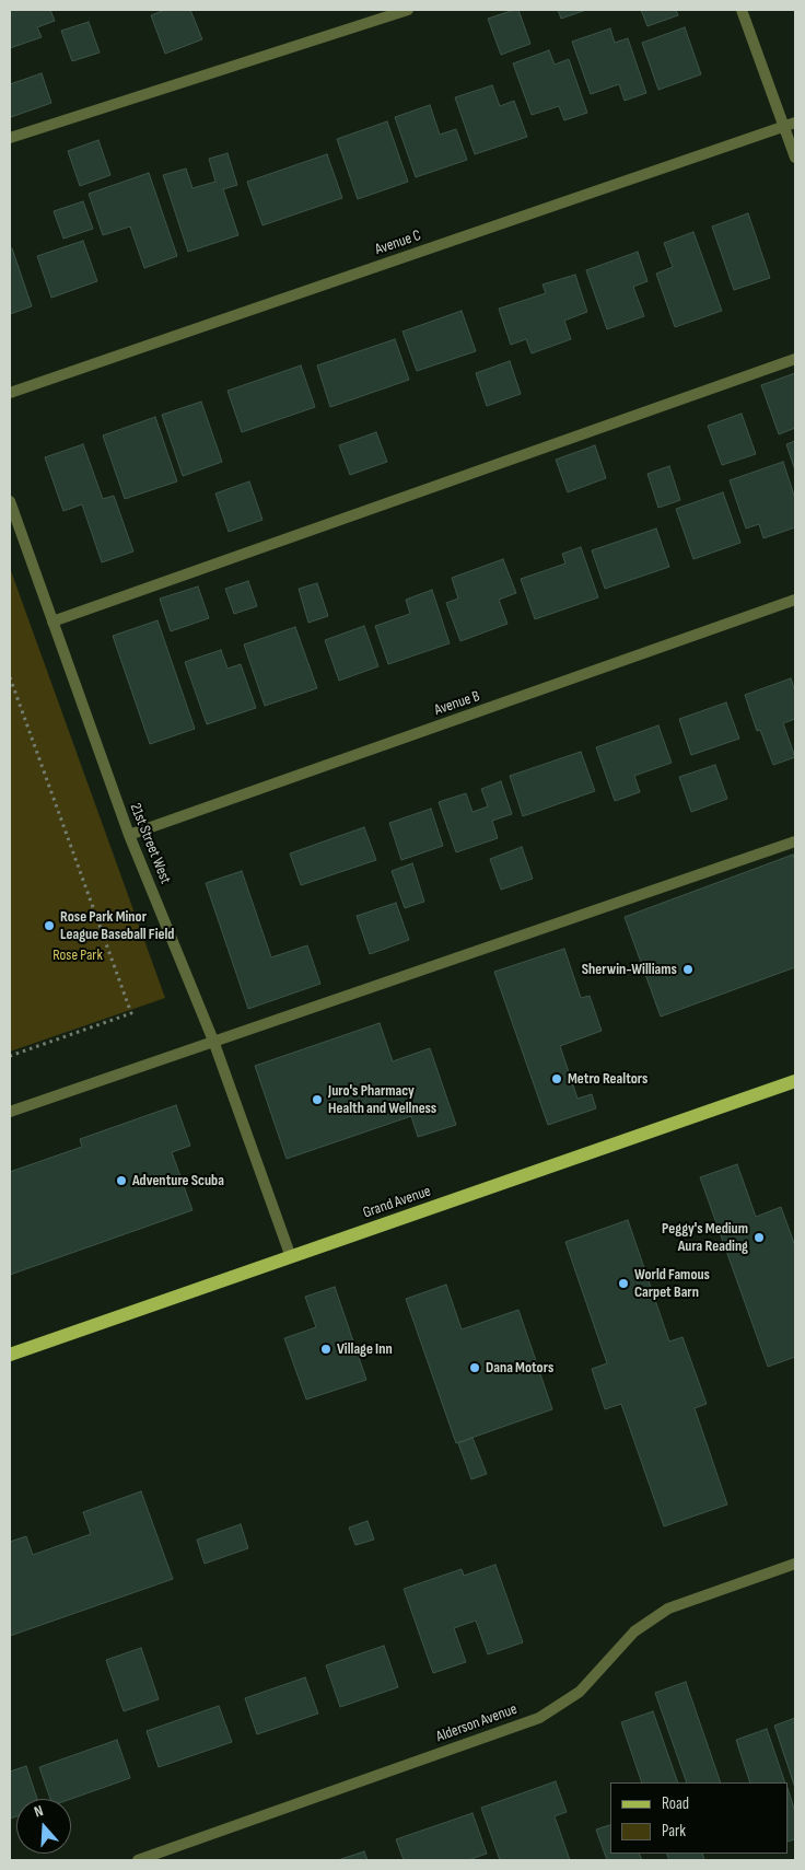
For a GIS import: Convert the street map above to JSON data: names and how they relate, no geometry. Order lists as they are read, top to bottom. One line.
{"streets":{"main road":["Grand Avenue"],"street":["Avenue C","Avenue B","21st Street West","Alderson Avenue"]},"crossings":[["Avenue B","21st Street West"],["21st Street West","Grand Avenue"]],"parks":["Rose Park"],"places":["Rose Park Minor League Baseball Field","Sherwin-Williams","Metro Realtors","Juro's Pharmacy Health and Wellness","Adventure Scuba","Peggy's Medium Aura Reading","World Famous Carpet Barn","Village Inn","Dana Motors"],"legend":["Road","Park"],"north":"top"}
